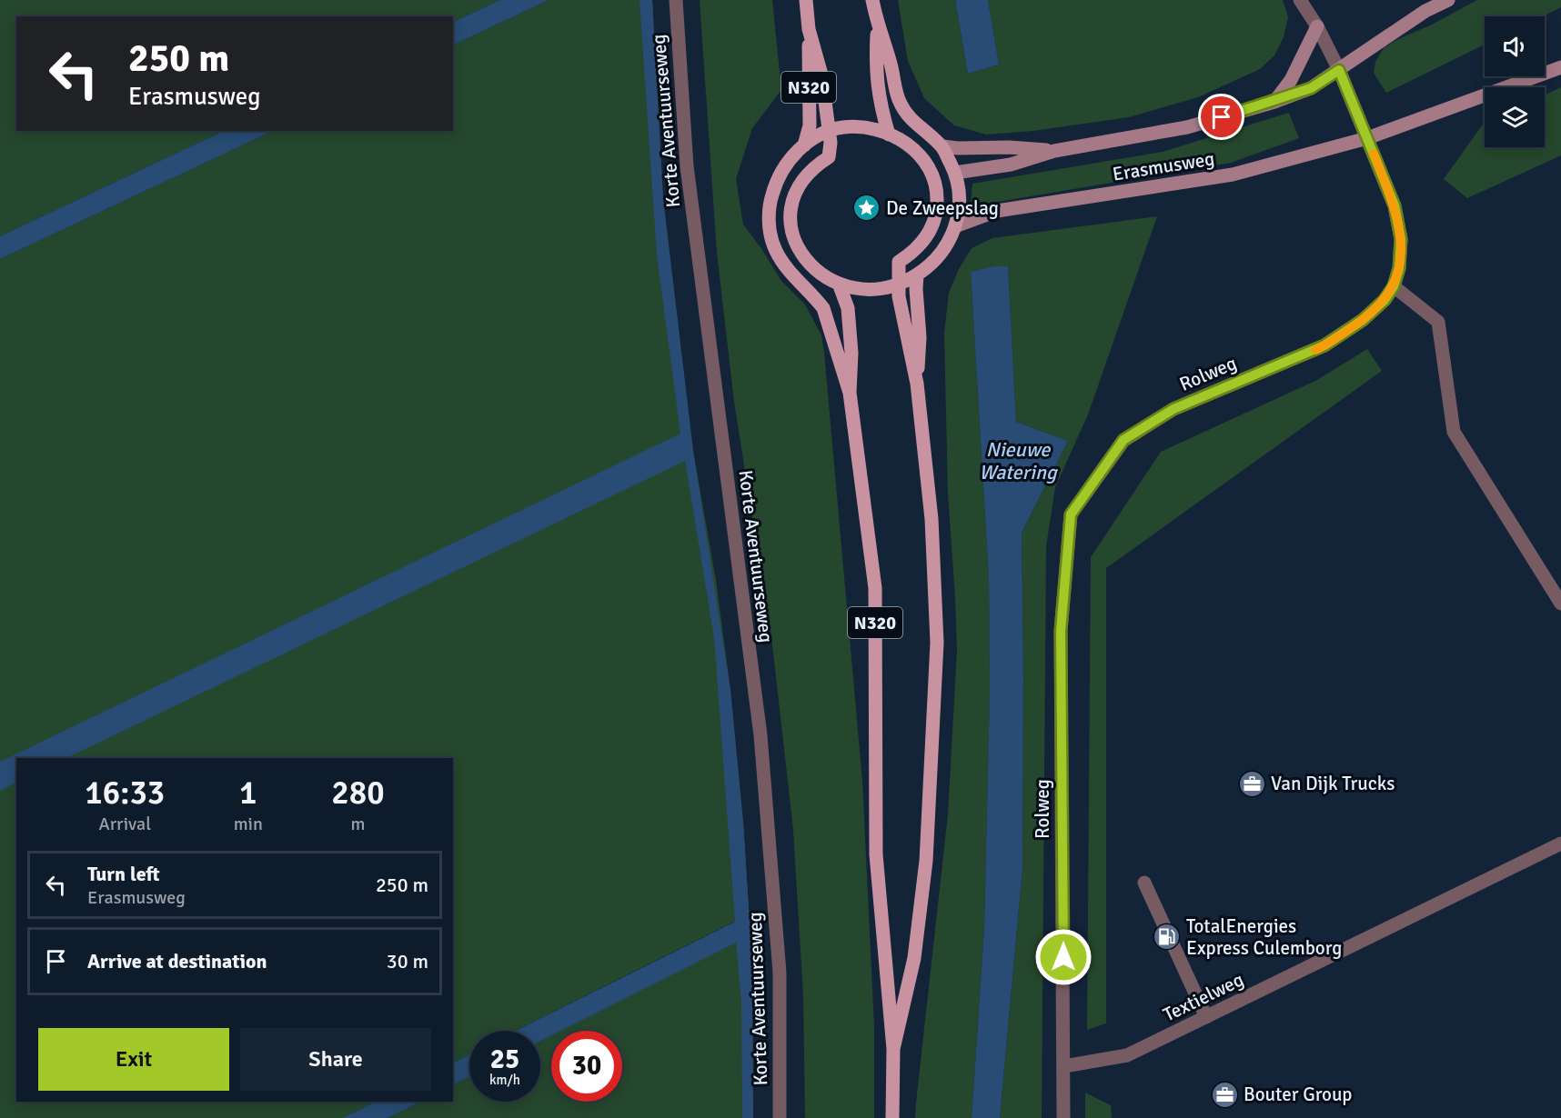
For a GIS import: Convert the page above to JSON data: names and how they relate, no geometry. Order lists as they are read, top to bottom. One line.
{"streets":{"main road":["N320"],"street":["Korte Aventuurseweg","Erasmusweg","Rolweg","Textielweg"]},"crossings":[["N320","Erasmusweg"],["Erasmusweg","Rolweg"],["Rolweg","Textielweg"]],"water":["Nieuwe Watering"],"places":{"place":["De Zweepslag"],"office":["Van Dijk Trucks","Bouter Group"],"fuel station":["TotalEnergies Express Culemborg"]},"page":{"turn":["250 m","Erasmusweg"],"eta":["16:33","Arrival","1","min","280","m"],"list":[{"name":"Turn left","note":"Erasmusweg","value":"250 m"},{"name":"Arrive at destination","value":"30 m"}],"buttons":["Exit","Share"],"speed":"25 km/h","limit":"30"}}
